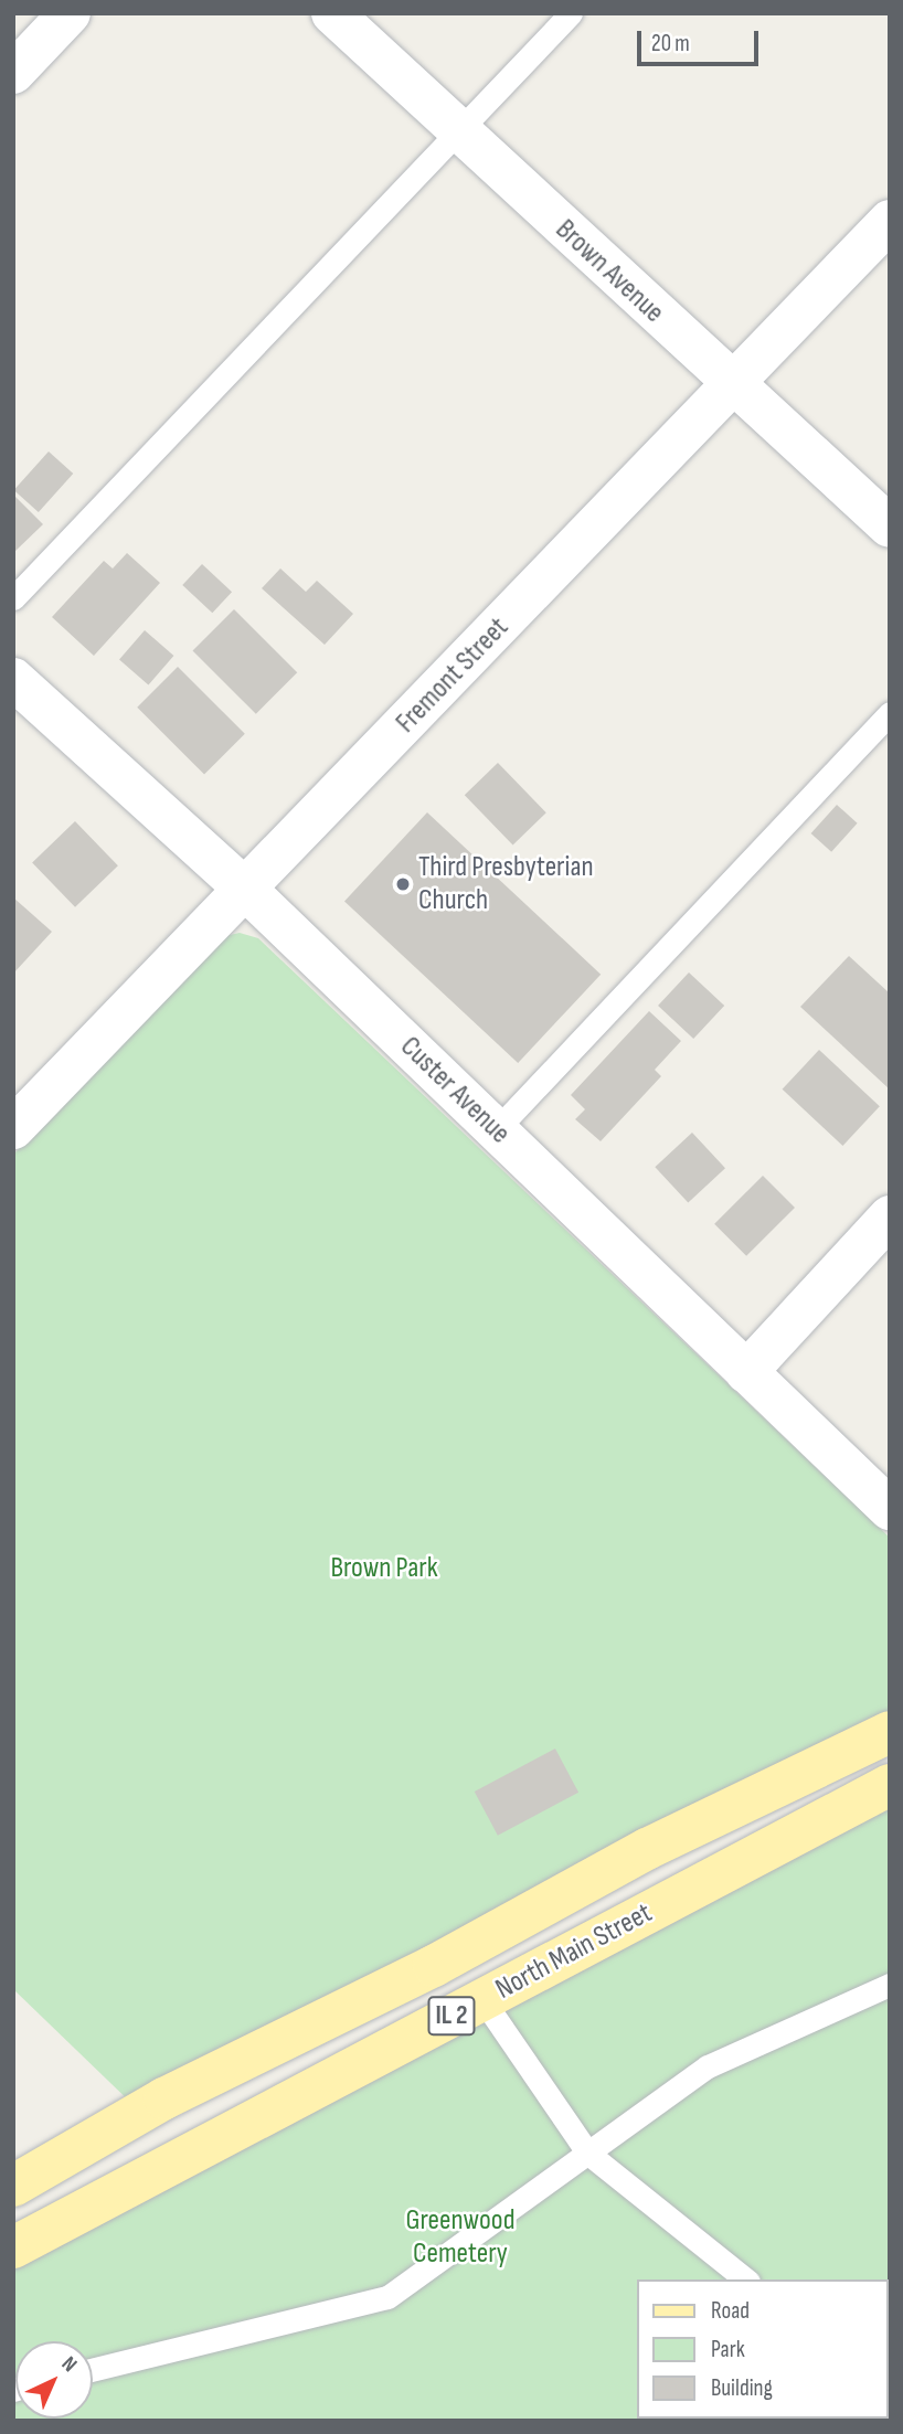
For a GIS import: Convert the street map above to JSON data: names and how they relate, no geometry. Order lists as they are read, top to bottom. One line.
{"streets":{"main road":["North Main Street","IL 2"],"street":["Brown Avenue","Fremont Street","Custer Avenue"]},"crossings":[["Brown Avenue","Fremont Street"],["Fremont Street","Custer Avenue"]],"parks":["Brown Park","Greenwood Cemetery"],"places":["Third Presbyterian Church"],"legend":["Road","Park","Building"],"scale_bar":"20 m","north":"top right"}
